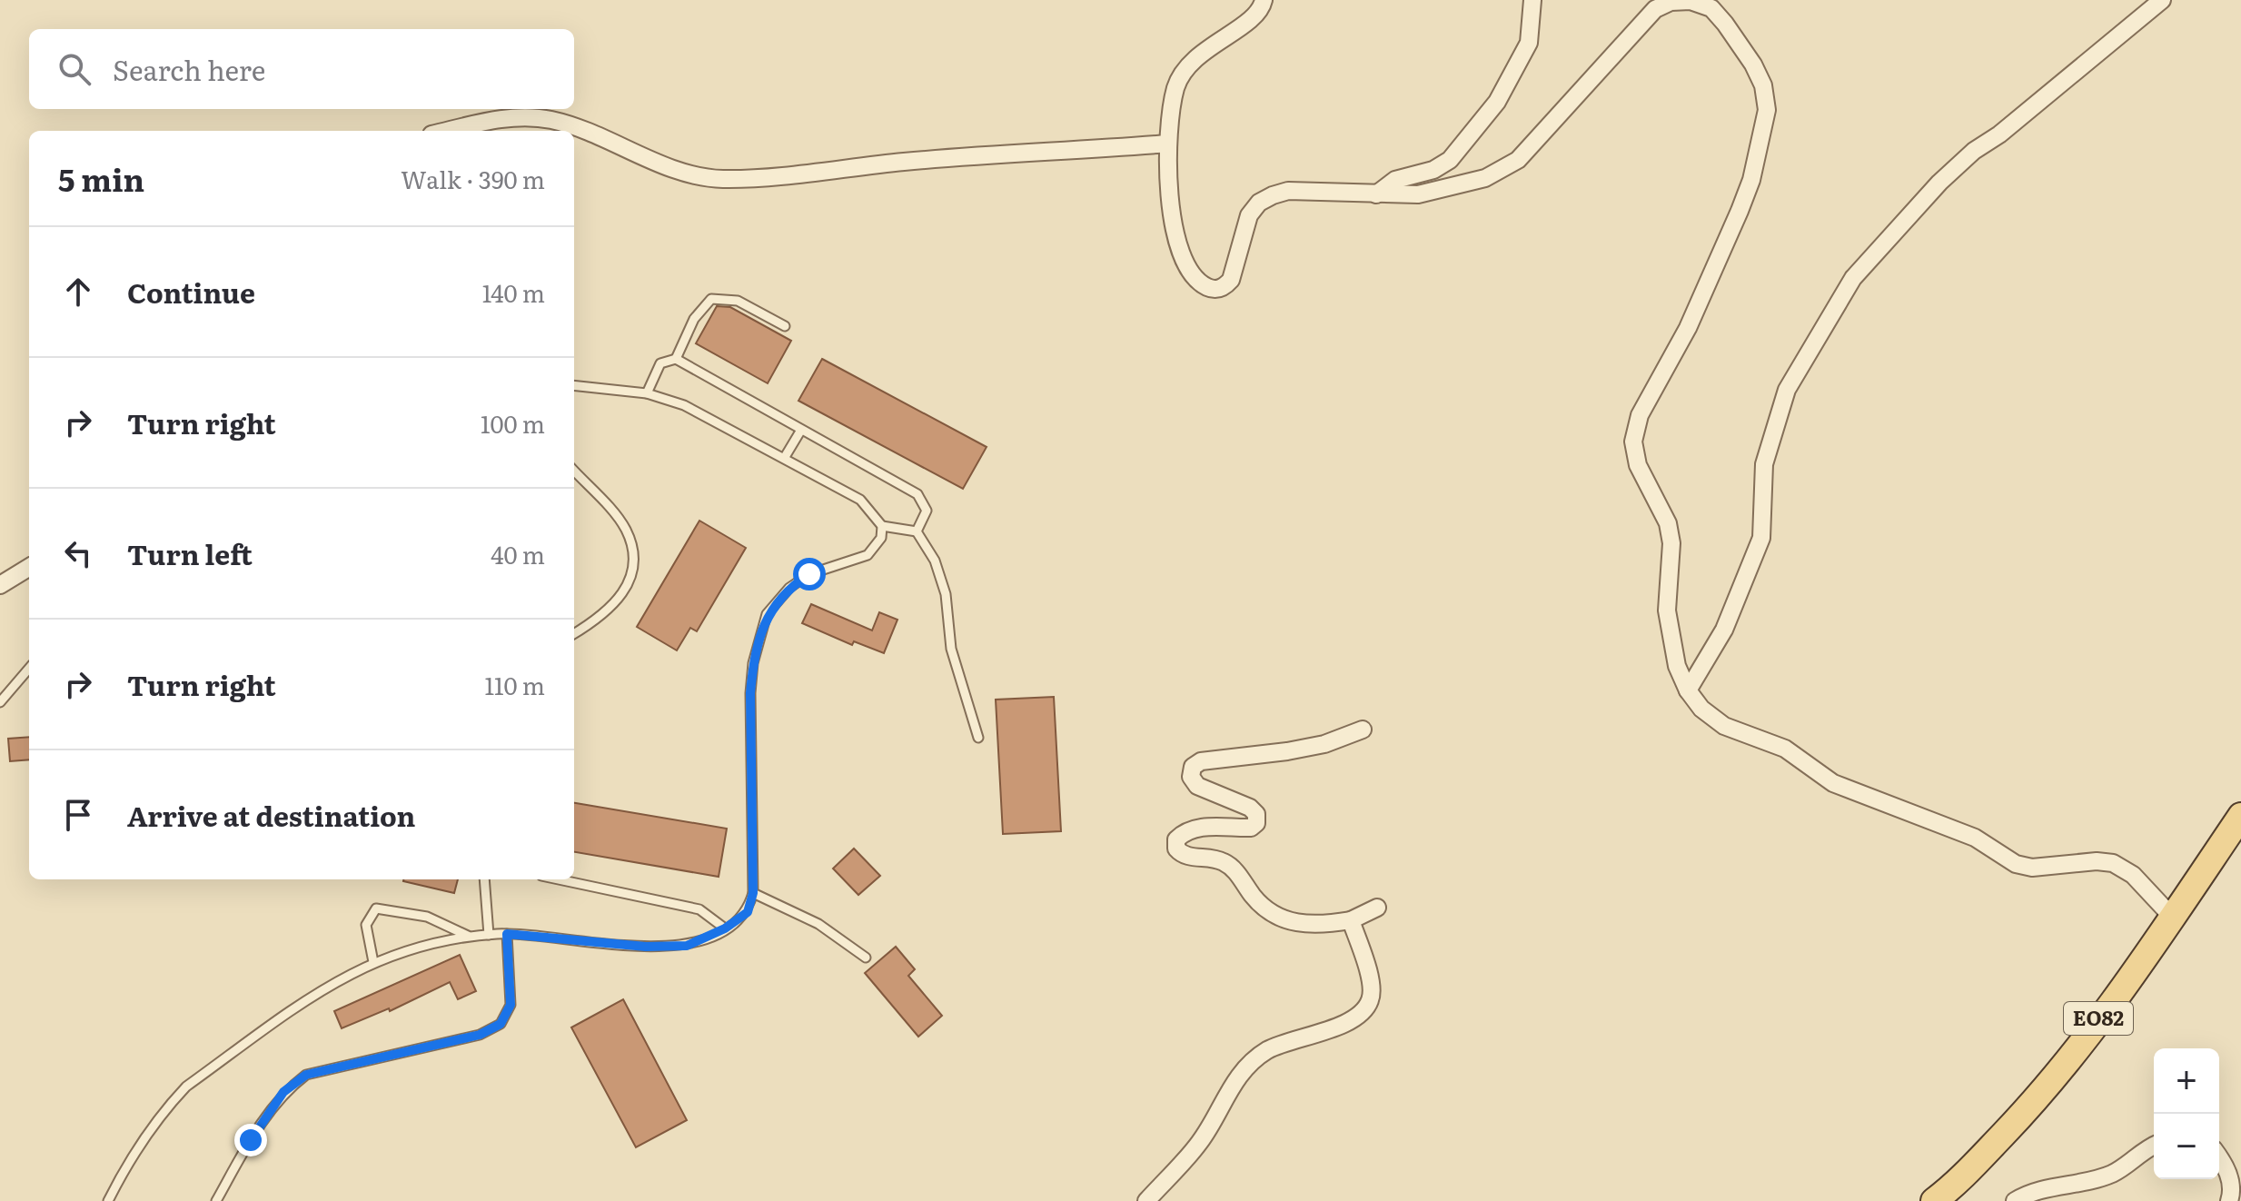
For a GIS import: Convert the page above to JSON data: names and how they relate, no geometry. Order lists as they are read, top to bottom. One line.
{"streets":{"main road":["ΕΟ82"]},"page":{"search":"Search here","heading":["5 min","Walk · 390 m"],"list":[["Continue","140 m"],["Turn right","100 m"],["Turn left","40 m"],["Turn right","110 m"],"Arrive at destination"],"map_buttons":["+","−"]}}
